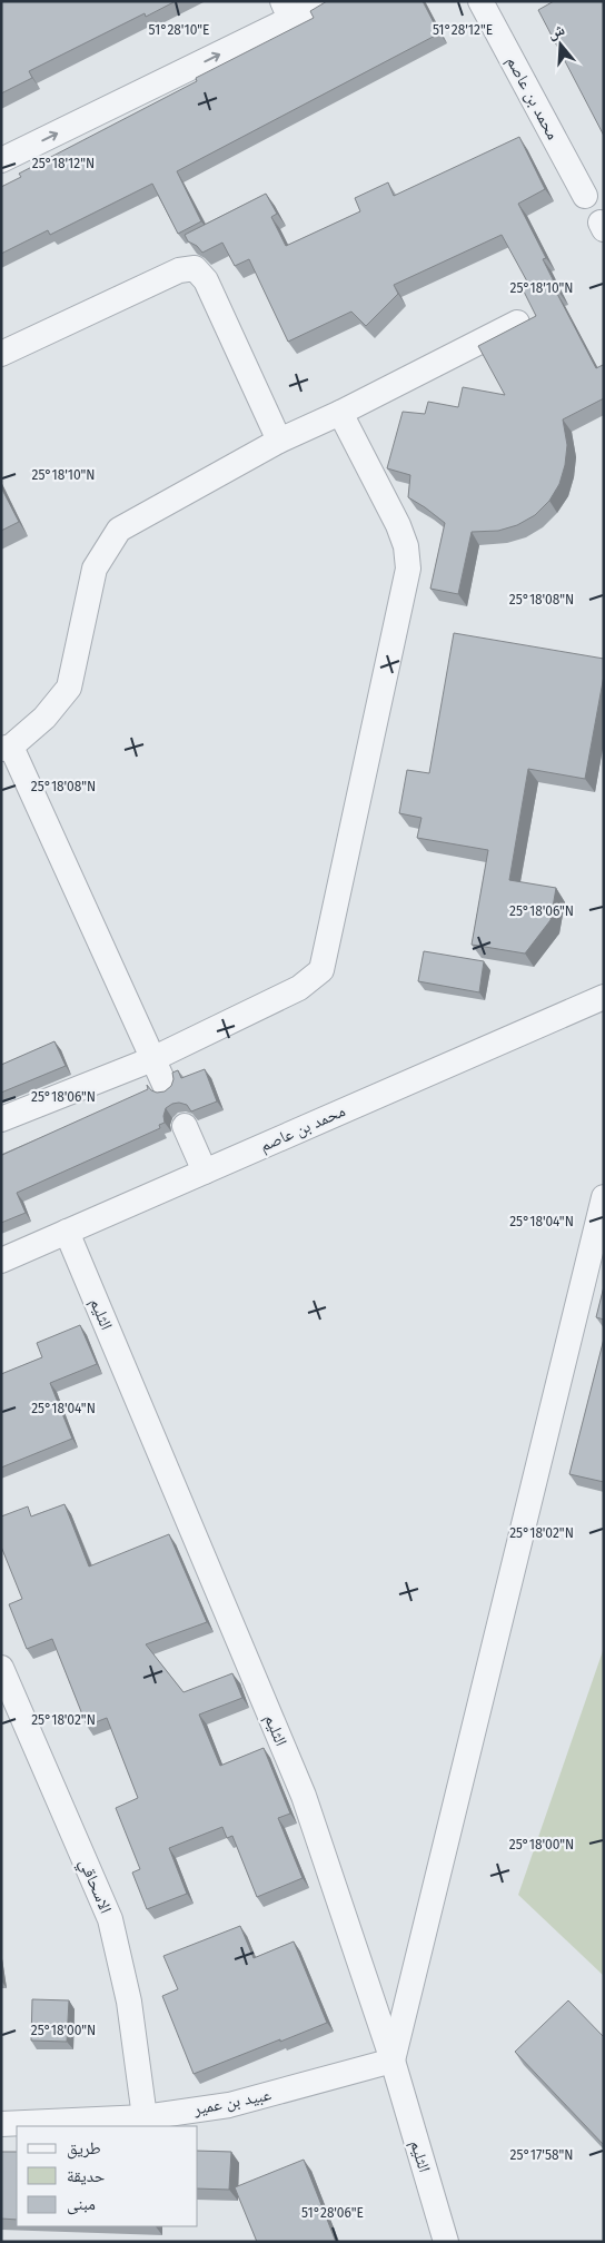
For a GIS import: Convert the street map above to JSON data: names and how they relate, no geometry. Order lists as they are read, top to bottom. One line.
{"streets":{"street":["محمد بن عاصم","الثليم","الاسحاقي","عبيد بن عمير"]},"crossings":[["محمد بن عاصم","الثليم"],["الثليم","عبيد بن عمير"],["الاسحاقي","عبيد بن عمير"]],"legend":["طريق","حديقة","مبنى"],"north":"top","coordinates":["51°28'10\"E","51°28'12\"E","25°18'12\"N","25°18'10\"N","25°18'08\"N","25°18'06\"N","25°18'04\"N","25°18'02\"N","25°18'00\"N","25°17'58\"N","51°28'06\"E"]}
